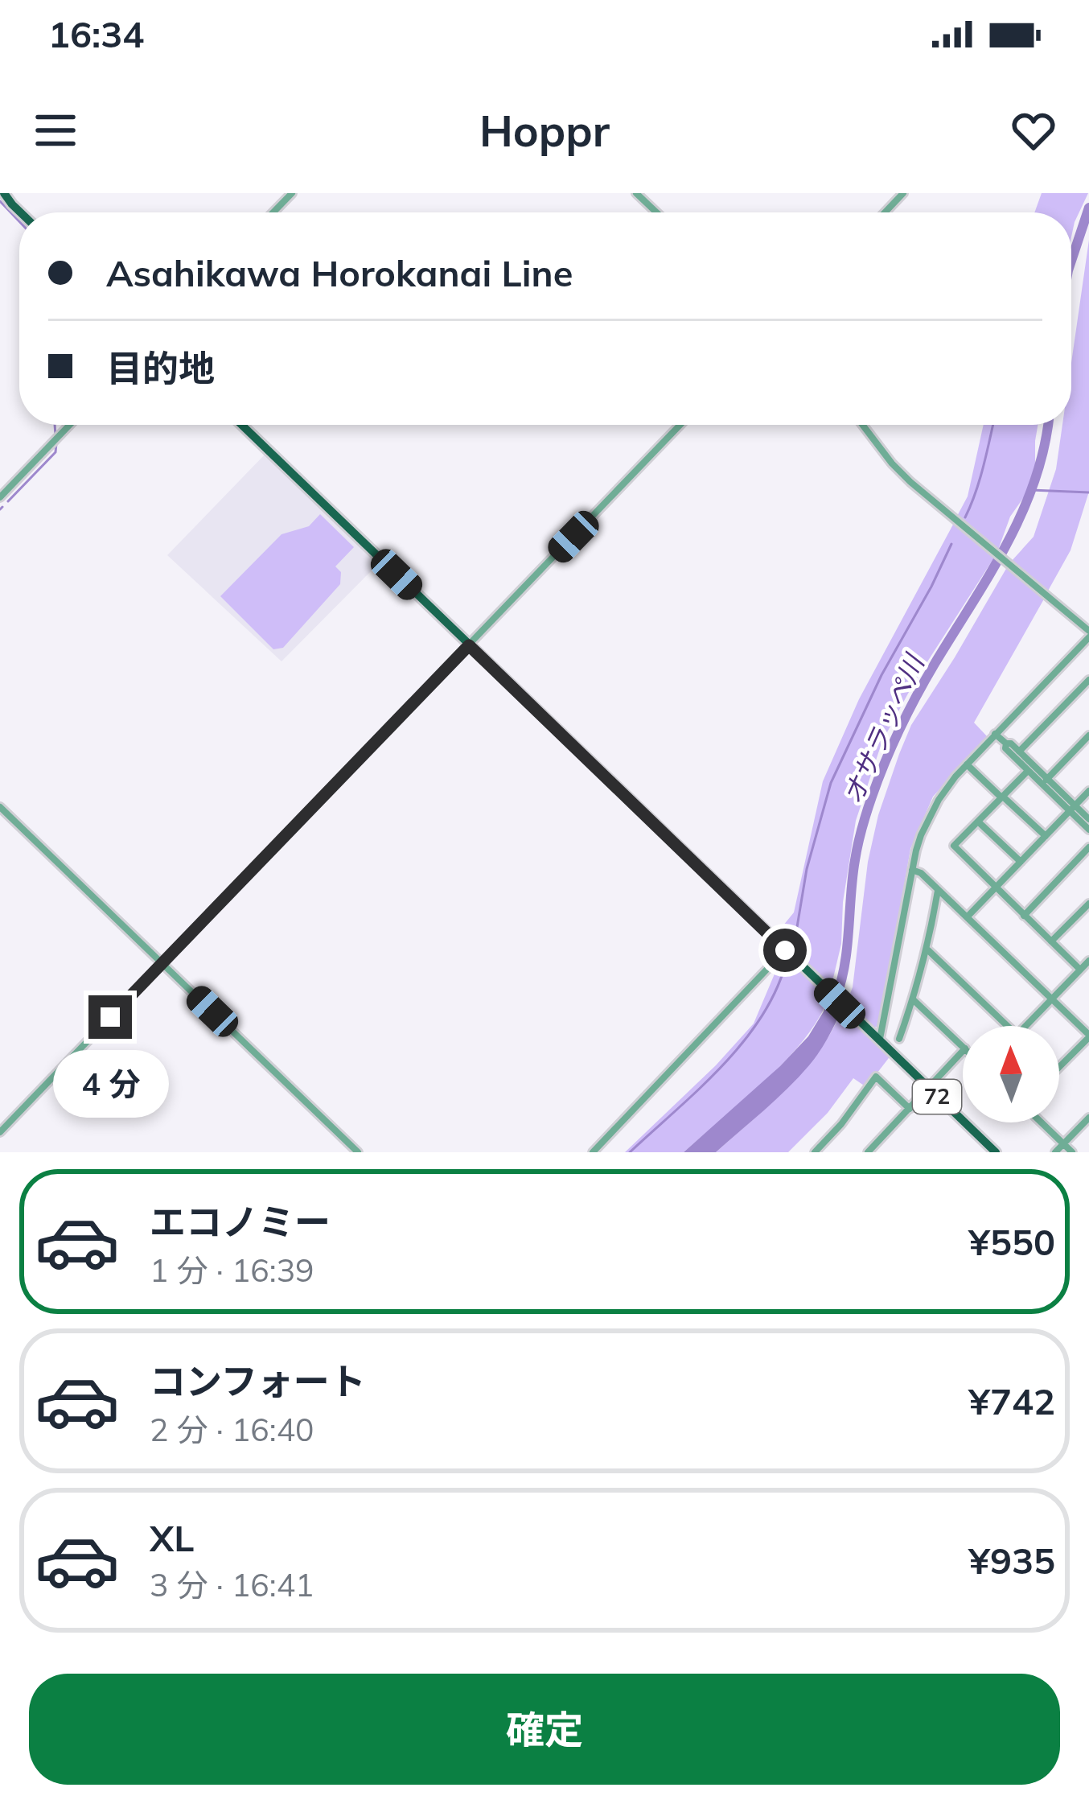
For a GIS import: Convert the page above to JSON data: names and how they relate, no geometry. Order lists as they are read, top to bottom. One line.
{"streets":{"main road":["72"]},"water":["オサラッペ川"],"north":"top","page":{"status":"16:34","header":"Hoppr","banner":["Asahikawa Horokanai Line","目的地"],"bubble":"4 分","list":[{"name":"エコノミー","note":"1 分 · 16:39","value":"¥550"},{"name":"コンフォート","note":"2 分 · 16:40","value":"¥742"},{"name":"XL","note":"3 分 · 16:41","value":"¥935"}],"buttons":"確定"}}
